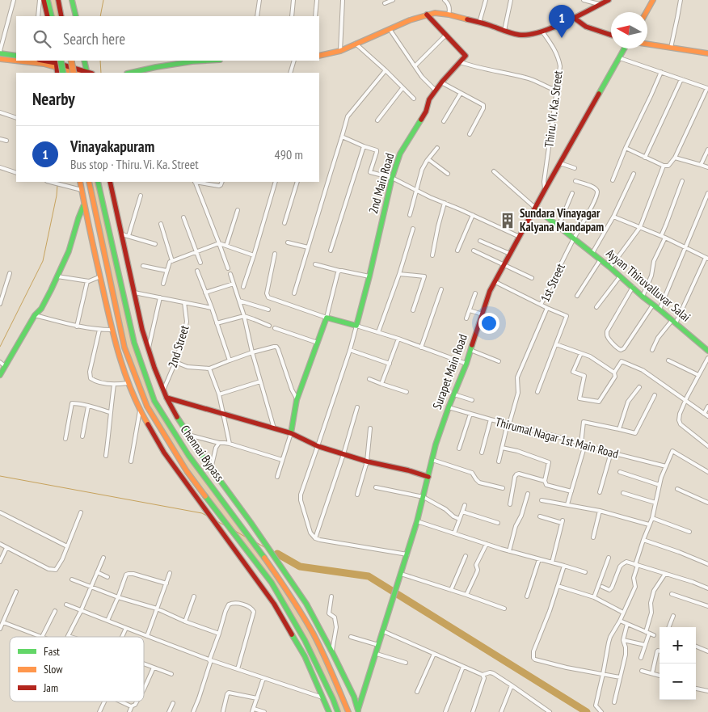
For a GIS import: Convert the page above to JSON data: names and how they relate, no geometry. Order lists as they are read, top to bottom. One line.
{"streets":{"main road":["2nd Main Road","Ayyan Thiruvalluvar Salai","Surapet Main Road","Chennai Bypass"],"street":["Thiru. Vi. Ka. Street","1st Street","2nd Street","Thirumal Nagar 1st Main Road"]},"crossings":[["Thiru. Vi. Ka. Street","Surapet Main Road"],["1st Street","Ayyan Thiruvalluvar Salai"],["Ayyan Thiruvalluvar Salai","Surapet Main Road"],["Surapet Main Road","Thirumal Nagar 1st Main Road"]],"places":{"building":["Sundara Vinayagar Kalyana Mandapam"]},"legend":["Fast","Slow","Jam"],"north":"left","page":{"pins":"1","search":"Search here","heading":"Nearby","list":[{"mark":"1","name":"Vinayakapuram","note":"Bus stop · Thiru. Vi. Ka. Street","value":"490 m"}],"map_buttons":["+","−"]}}
